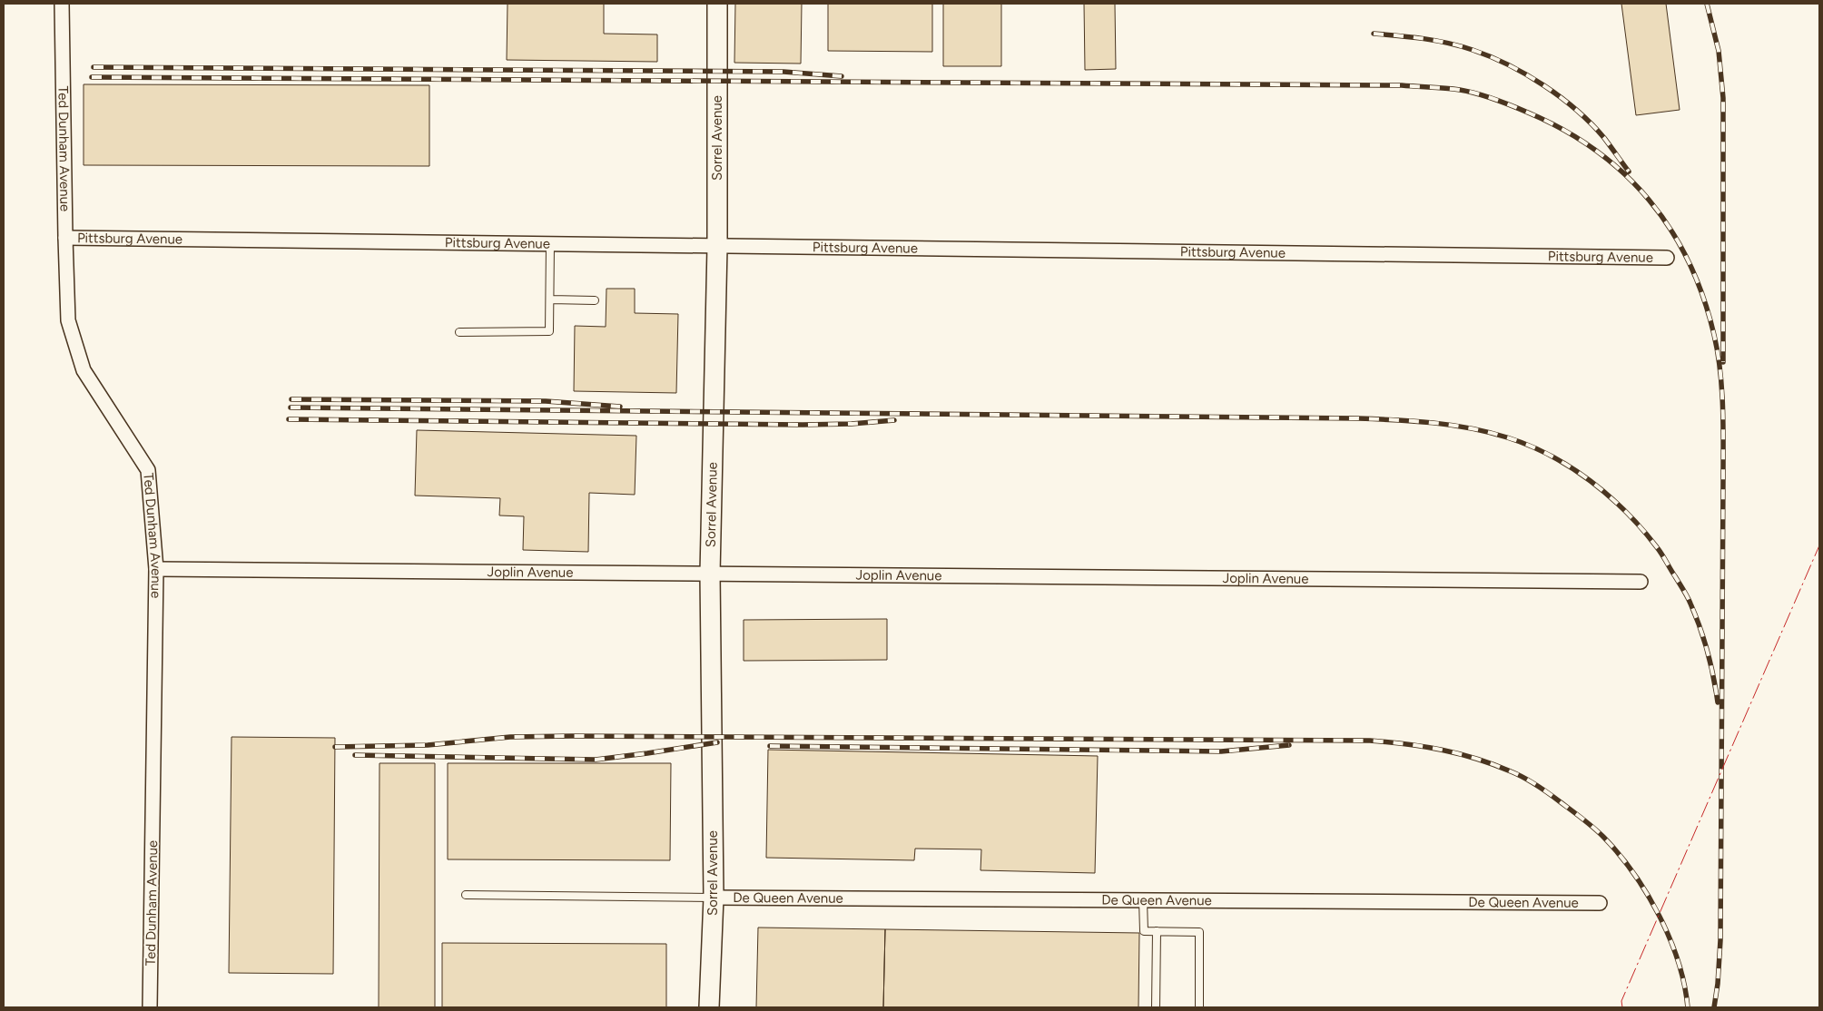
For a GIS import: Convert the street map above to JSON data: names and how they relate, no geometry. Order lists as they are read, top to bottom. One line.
{"streets":{"street":["Sorrel Avenue","Ted Dunham Avenue","Pittsburg Avenue","Joplin Avenue","De Queen Avenue"]},"crossings":[["Sorrel Avenue","Pittsburg Avenue"],["Sorrel Avenue","Joplin Avenue"],["Sorrel Avenue","De Queen Avenue"],["Ted Dunham Avenue","Pittsburg Avenue"],["Ted Dunham Avenue","Joplin Avenue"]]}
